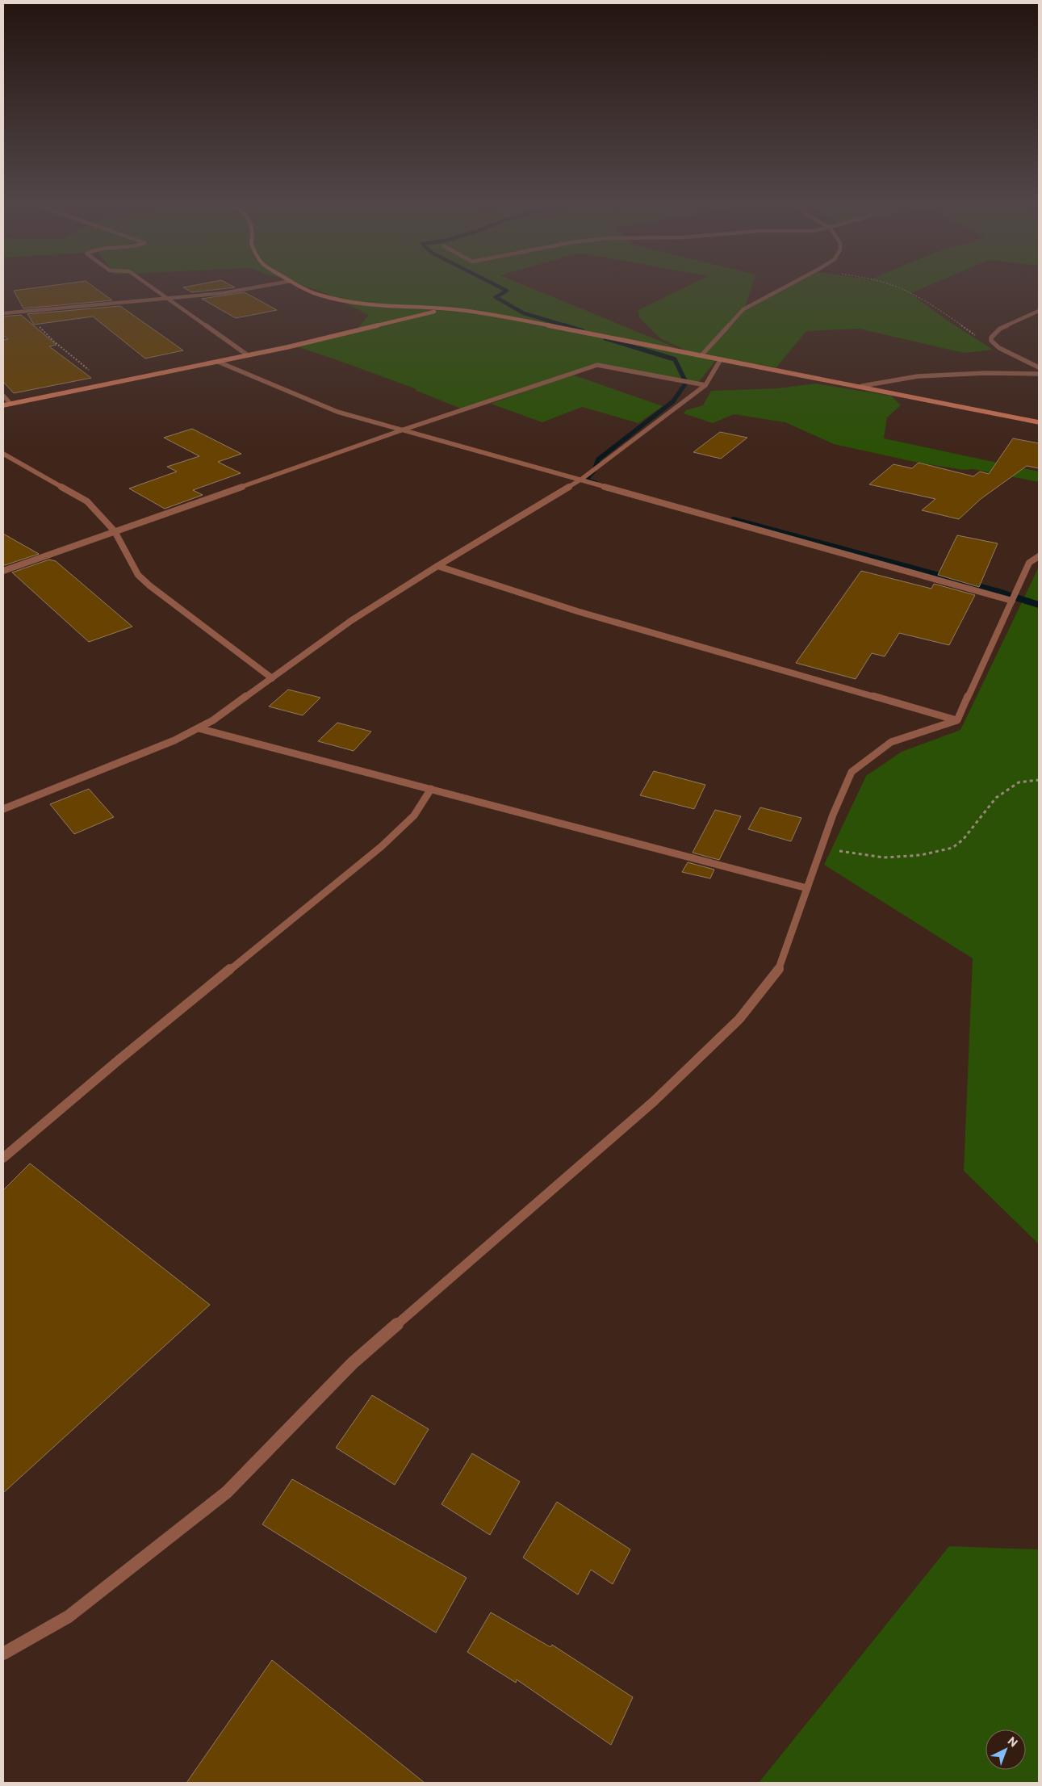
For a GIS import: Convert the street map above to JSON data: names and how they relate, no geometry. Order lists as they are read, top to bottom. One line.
{"north":"top right"}
